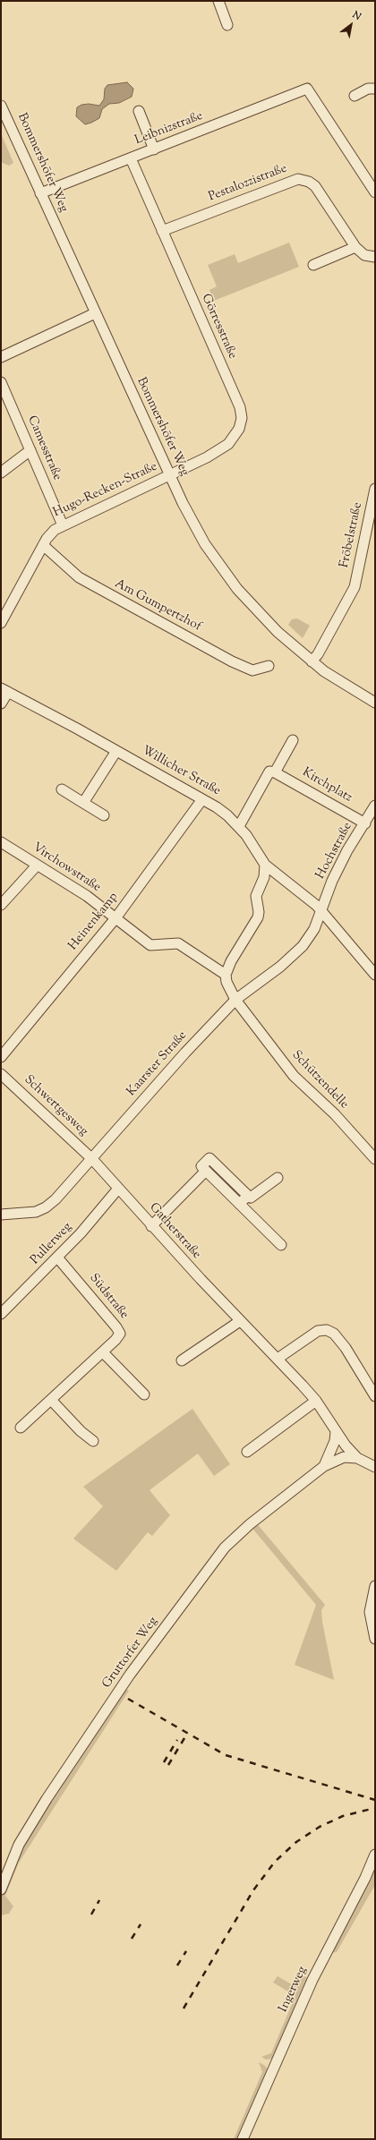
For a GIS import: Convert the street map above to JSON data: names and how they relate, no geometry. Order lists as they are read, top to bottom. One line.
{"streets":{"street":["Leibnizstraße","Bommershöfer Weg","Pestalozzistraße","Görresstraße","Camesstraße","Hugo-Recken-Straße","Fröbelstraße","Am Gumpertzhof","Willicher Straße","Kirchplatz","Hochstraße","Virchowstraße","Heinenkamp","Kaarster Straße","Schützendelle","Schwertgesweg","Gatherstraße","Pullerweg","Südstraße","Gruttorfer Weg","Ingerweg"]},"crossings":[["Leibnizstraße","Bommershöfer Weg"],["Leibnizstraße","Görresstraße"],["Bommershöfer Weg","Görresstraße"],["Bommershöfer Weg","Hugo-Recken-Straße"],["Bommershöfer Weg","Fröbelstraße"],["Pestalozzistraße","Görresstraße"],["Görresstraße","Hugo-Recken-Straße"],["Camesstraße","Hugo-Recken-Straße"],["Hugo-Recken-Straße","Am Gumpertzhof"],["Willicher Straße","Hochstraße"],["Willicher Straße","Heinenkamp"],["Willicher Straße","Kaarster Straße"],["Kirchplatz","Hochstraße"],["Hochstraße","Kaarster Straße"],["Virchowstraße","Heinenkamp"],["Virchowstraße","Schützendelle"],["Kaarster Straße","Schützendelle"],["Kaarster Straße","Schwertgesweg"],["Kaarster Straße","Gatherstraße"],["Schwertgesweg","Gatherstraße"],["Gatherstraße","Pullerweg"],["Gatherstraße","Gruttorfer Weg"],["Pullerweg","Südstraße"]],"north":"top right"}
